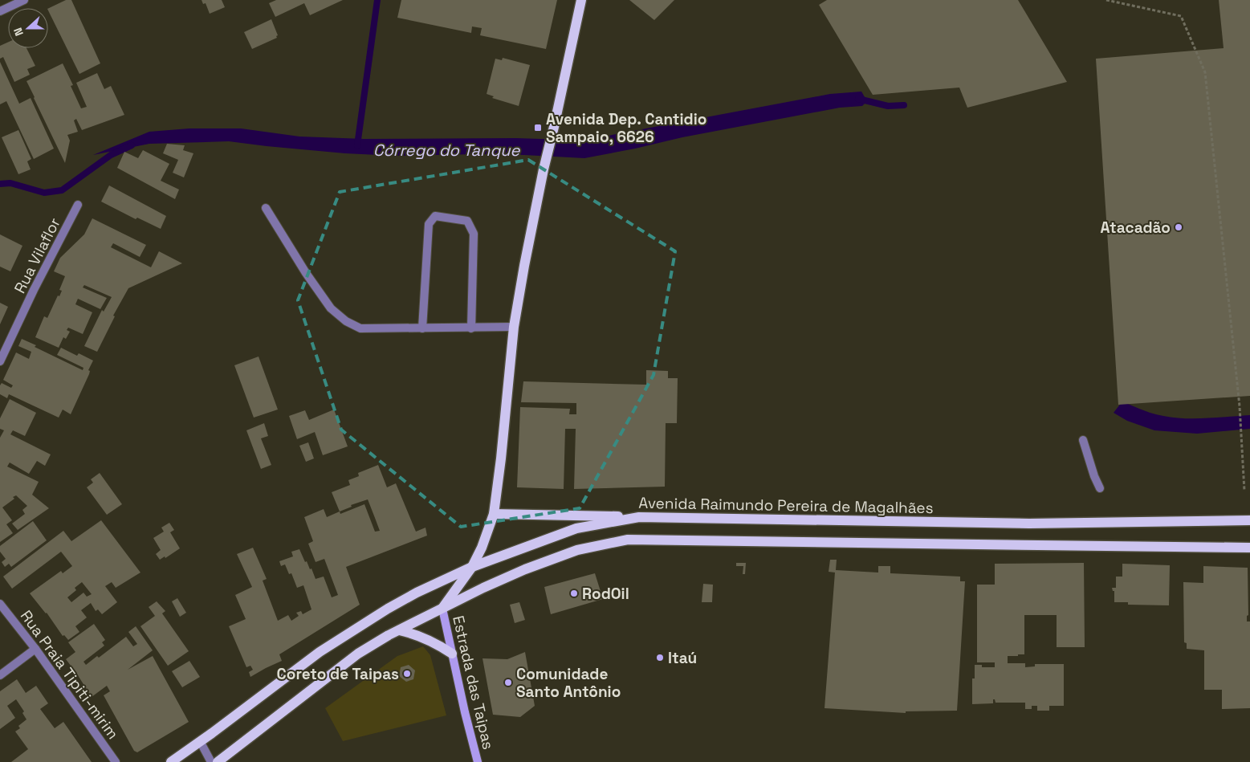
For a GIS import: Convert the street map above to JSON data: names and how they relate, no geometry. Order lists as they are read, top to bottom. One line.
{"streets":{"main road":["Avenida Raimundo Pereira de Magalhães","Estrada das Taipas"],"street":["Rua Vilaflor","Rua Praia Tipiti-mirim"]},"water":["Córrego do Tanque"],"places":{"transit":["Avenida Dep. Cantidio Sampaio, 6626"],"other":["Atacadão","RodOil","Itaú","Coreto de Taipas","Comunidade Santo Antônio"]},"north":"left"}
